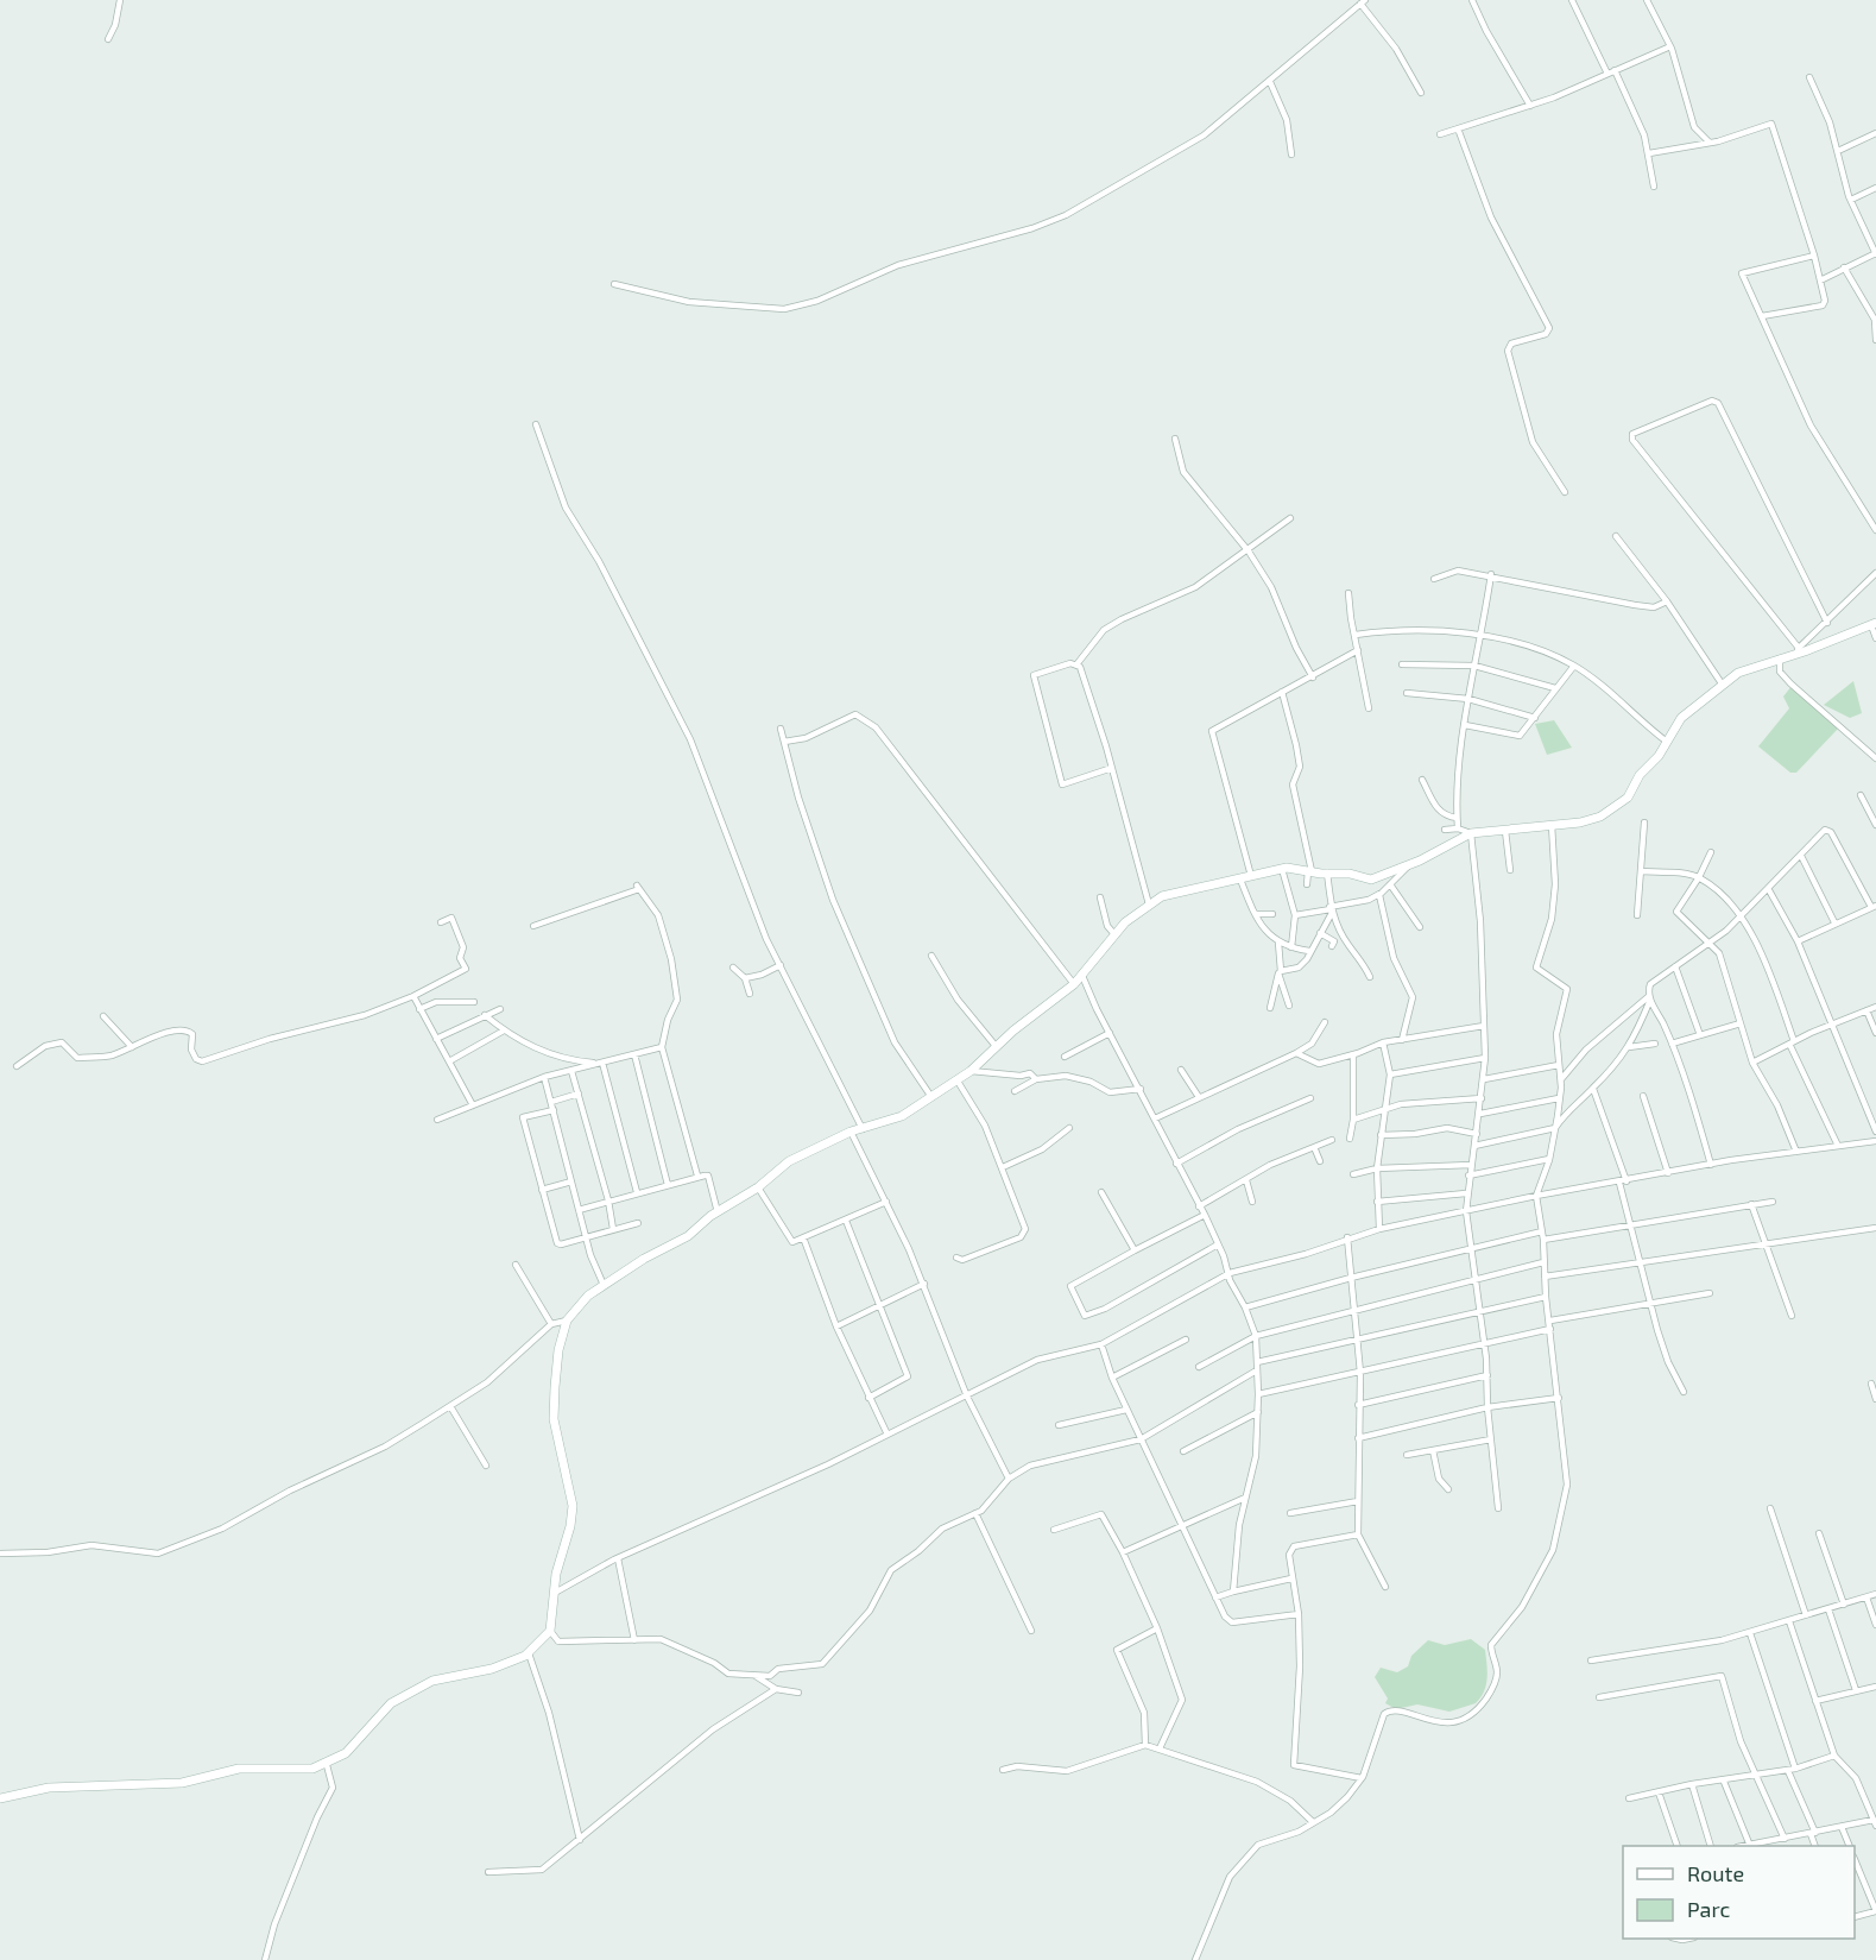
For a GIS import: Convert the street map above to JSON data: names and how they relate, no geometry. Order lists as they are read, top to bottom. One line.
{"legend":["Route","Parc"]}
